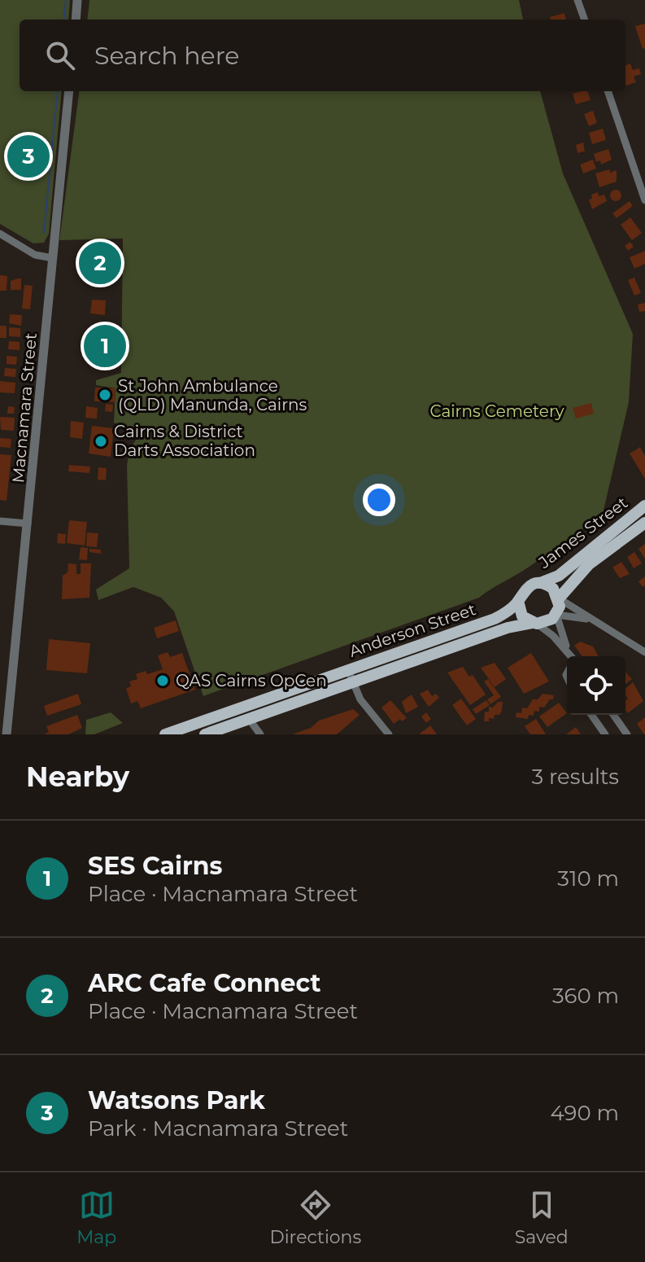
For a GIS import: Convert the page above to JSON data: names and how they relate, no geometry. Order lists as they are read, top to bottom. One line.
{"streets":{"main road":["James Street","Anderson Street"],"street":["Macnamara Street"]},"crossings":[["James Street","Anderson Street"]],"parks":["Cairns Cemetery"],"places":["St John Ambulance (QLD) Manunda, Cairns","Cairns & District Darts Association","QAS Cairns OpCen"],"page":{"search":"Search here","pins":["3","2","1"],"heading":["Nearby","3 results"],"list":[{"mark":"1","name":"SES Cairns","note":"Place · Macnamara Street","value":"310 m"},{"mark":"2","name":"ARC Cafe Connect","note":"Place · Macnamara Street","value":"360 m"},{"mark":"3","name":"Watsons Park","note":"Park · Macnamara Street","value":"490 m"}],"nav":["Map","Directions","Saved"]}}
